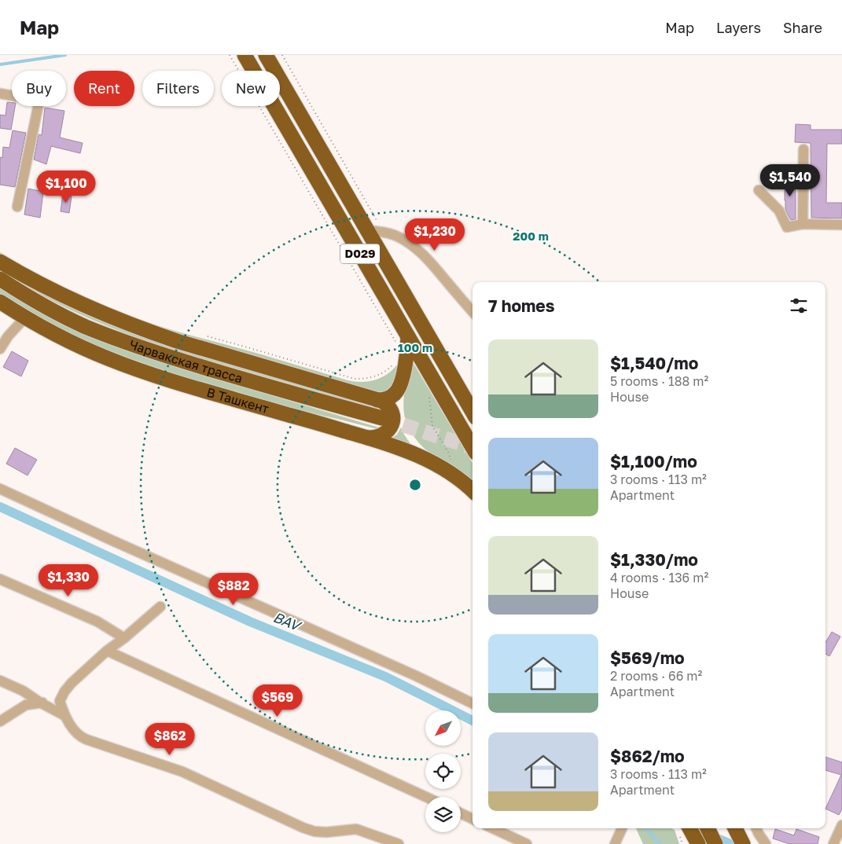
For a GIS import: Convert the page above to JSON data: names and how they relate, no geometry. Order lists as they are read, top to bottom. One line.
{"streets":{"highway":["D029","Чарвакская трасса","В Ташкент"]},"water":["BAV"],"north":"bottom left","page":{"header":"Map","nav":["Map","Layers","Share"],"chip":["Buy","Rent","Filters","New"],"price":["$1,540","$1,100","$1,230","$1,330","$882","$569","$862"],"heading":"7 homes","list":[{"name":"$1,540/mo","note":"5 rooms · 188 m² · House"},{"name":"$1,100/mo","note":"3 rooms · 113 m² · Apartment"},{"name":"$1,330/mo","note":"4 rooms · 136 m² · House"},{"name":"$569/mo","note":"2 rooms · 66 m² · Apartment"},{"name":"$862/mo","note":"3 rooms · 113 m² · Apartment"}]},"rings":["200 m","100 m"]}
